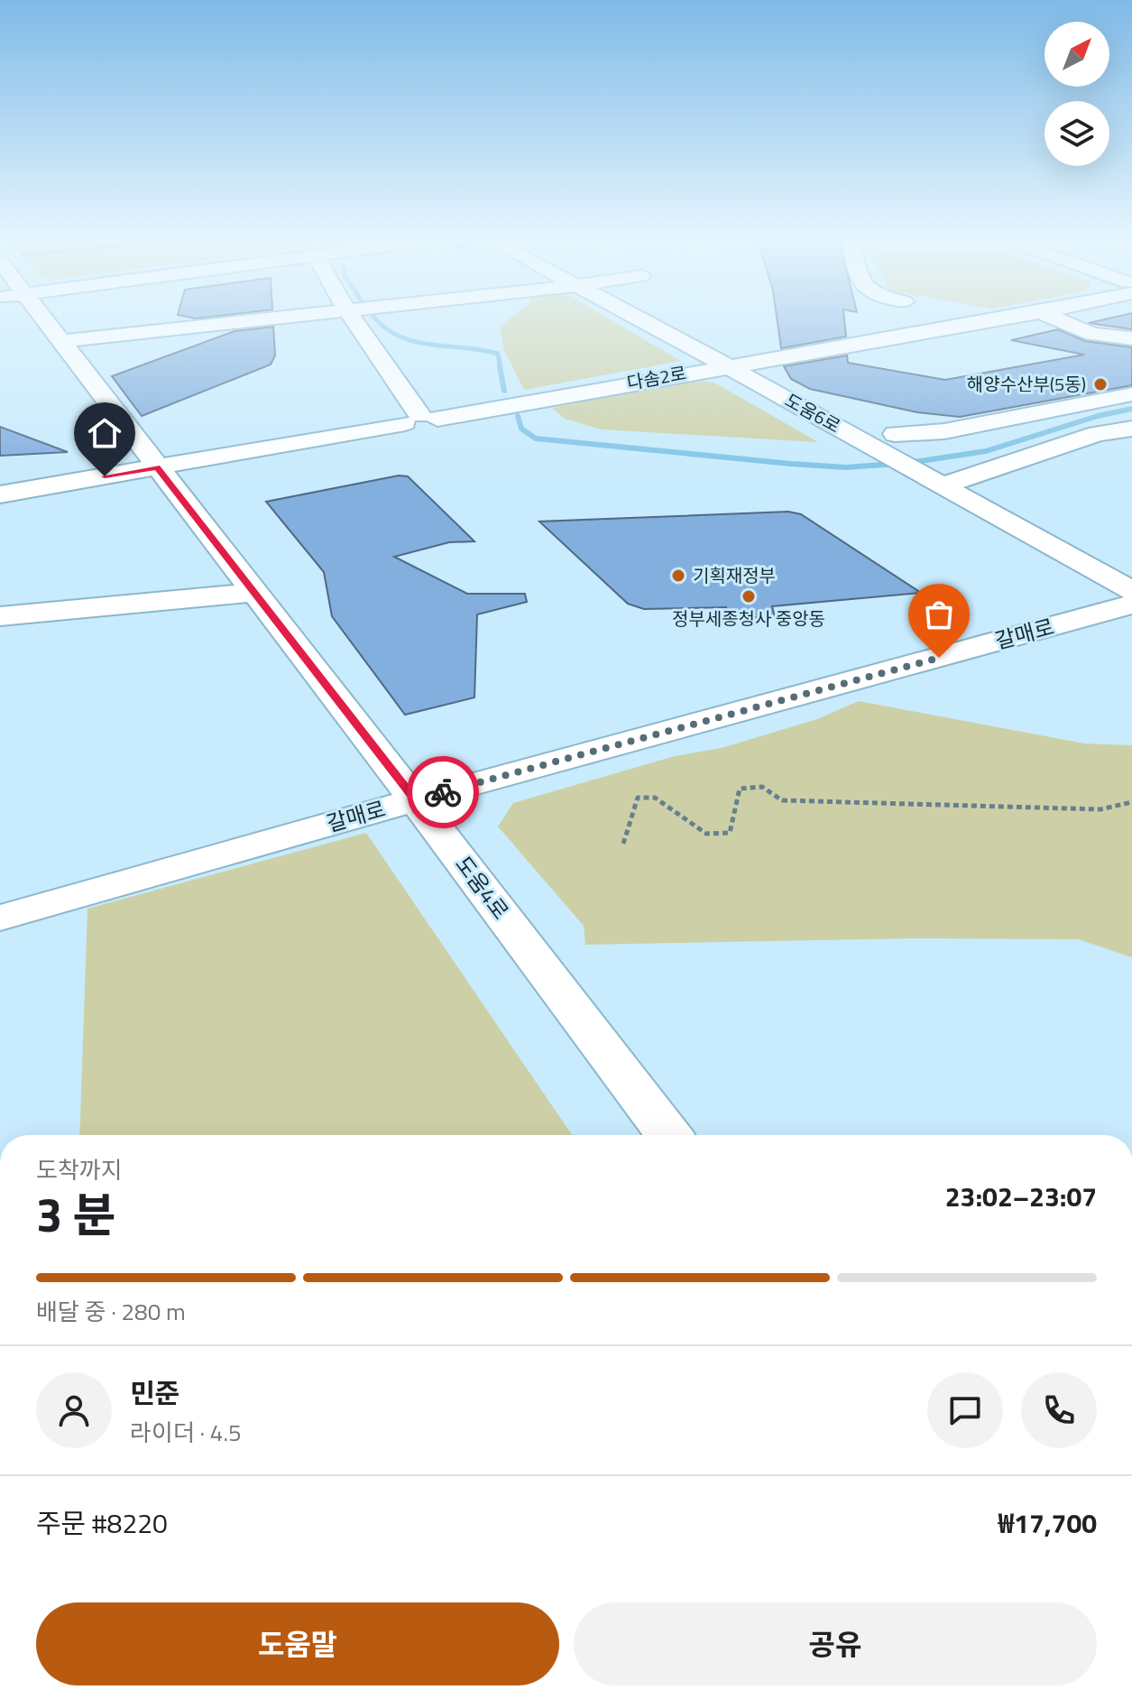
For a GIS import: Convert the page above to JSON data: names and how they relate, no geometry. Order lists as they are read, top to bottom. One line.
{"streets":{"street":["다솜2로","도움6로","갈매로","도움4로"]},"crossings":[["다솜2로","도움6로"],["다솜2로","도움4로"],["갈매로","도움4로"]],"places":["해양수산부(5동)","기획재정부","정부세종청사 중앙동"],"north":"top right","page":{"heading":["3 분","도착까지","23:02–23:07"],"panel":["민준","라이더 · 4.5","주문 #8220","₩17,700"],"bar":"배달 중 · 280 m","buttons":["도움말","공유"]}}
